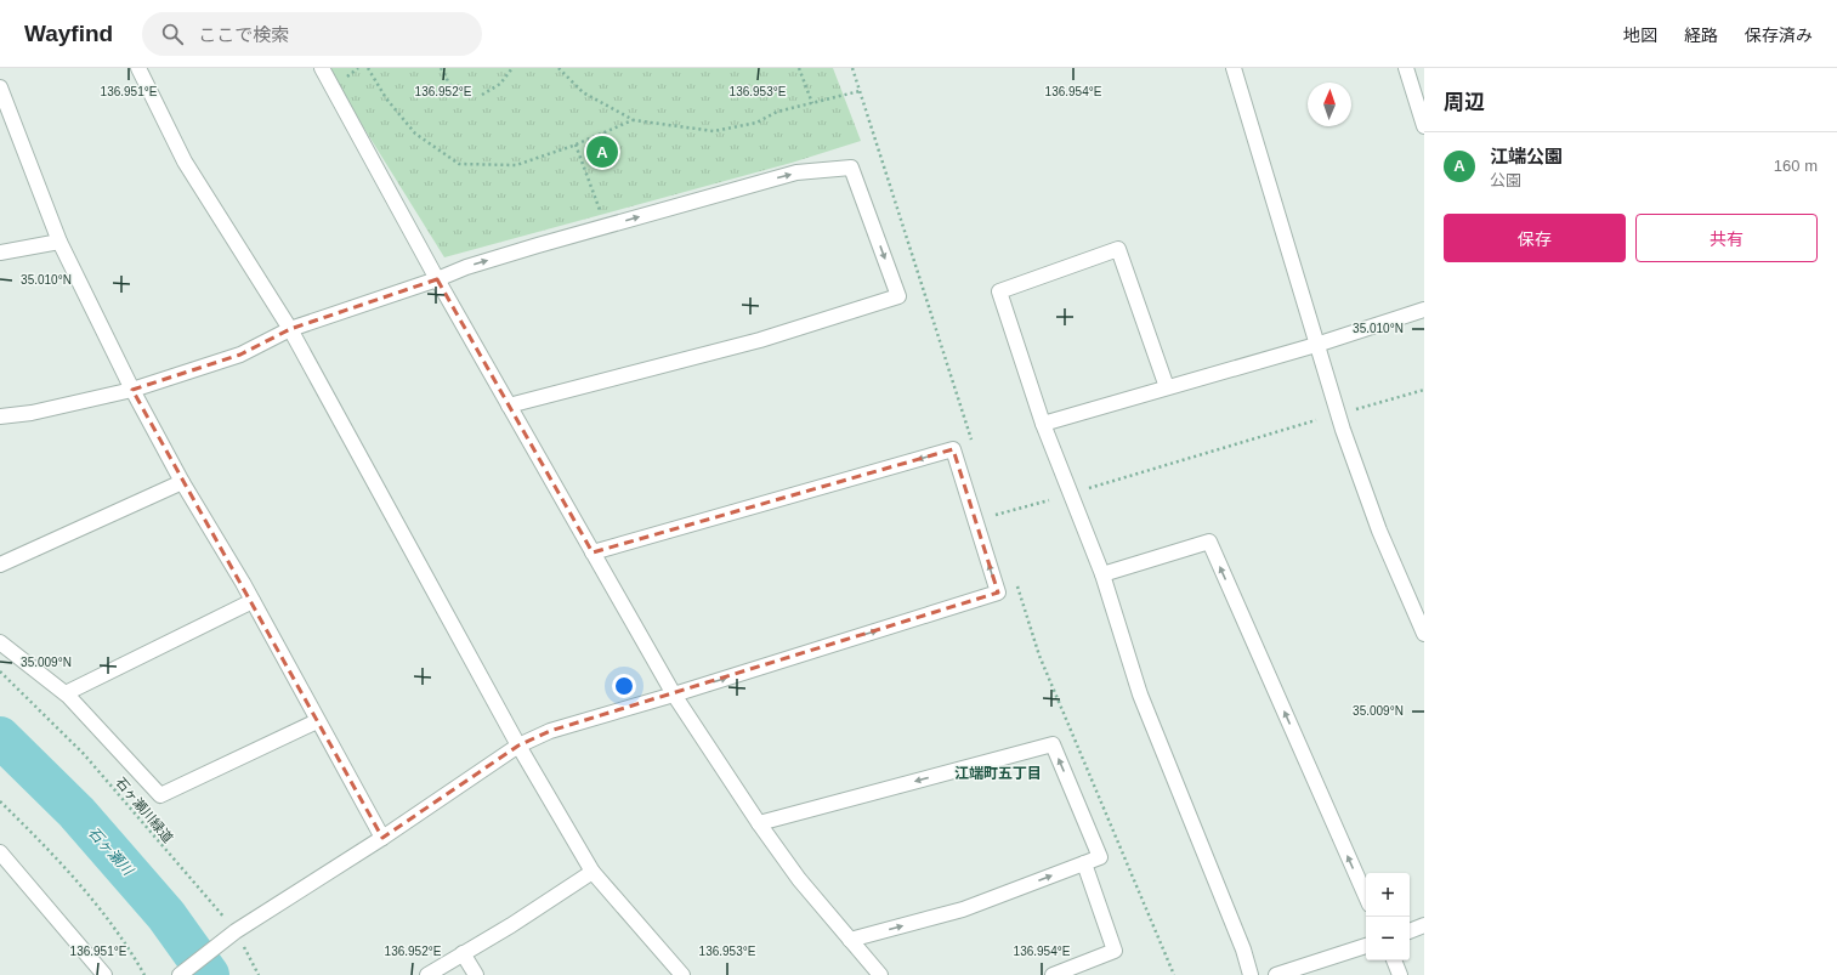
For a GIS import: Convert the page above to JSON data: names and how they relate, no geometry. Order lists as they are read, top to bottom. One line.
{"streets":{"path":["石ヶ瀬川緑道"]},"districts":["江端町五丁目"],"water":["石ヶ瀬川"],"north":"top","page":{"header":"Wayfind","search":"ここで検索","nav":["地図","経路","保存済み"],"heading":"周辺","list":[{"mark":"A","name":"江端公園","note":"公園","value":"160 m"}],"pins":"A","buttons":["保存","共有"],"map_buttons":["+","−"]},"coordinates":["136.951°E","136.952°E","136.953°E","136.954°E","35.010°N","35.009°N"]}
